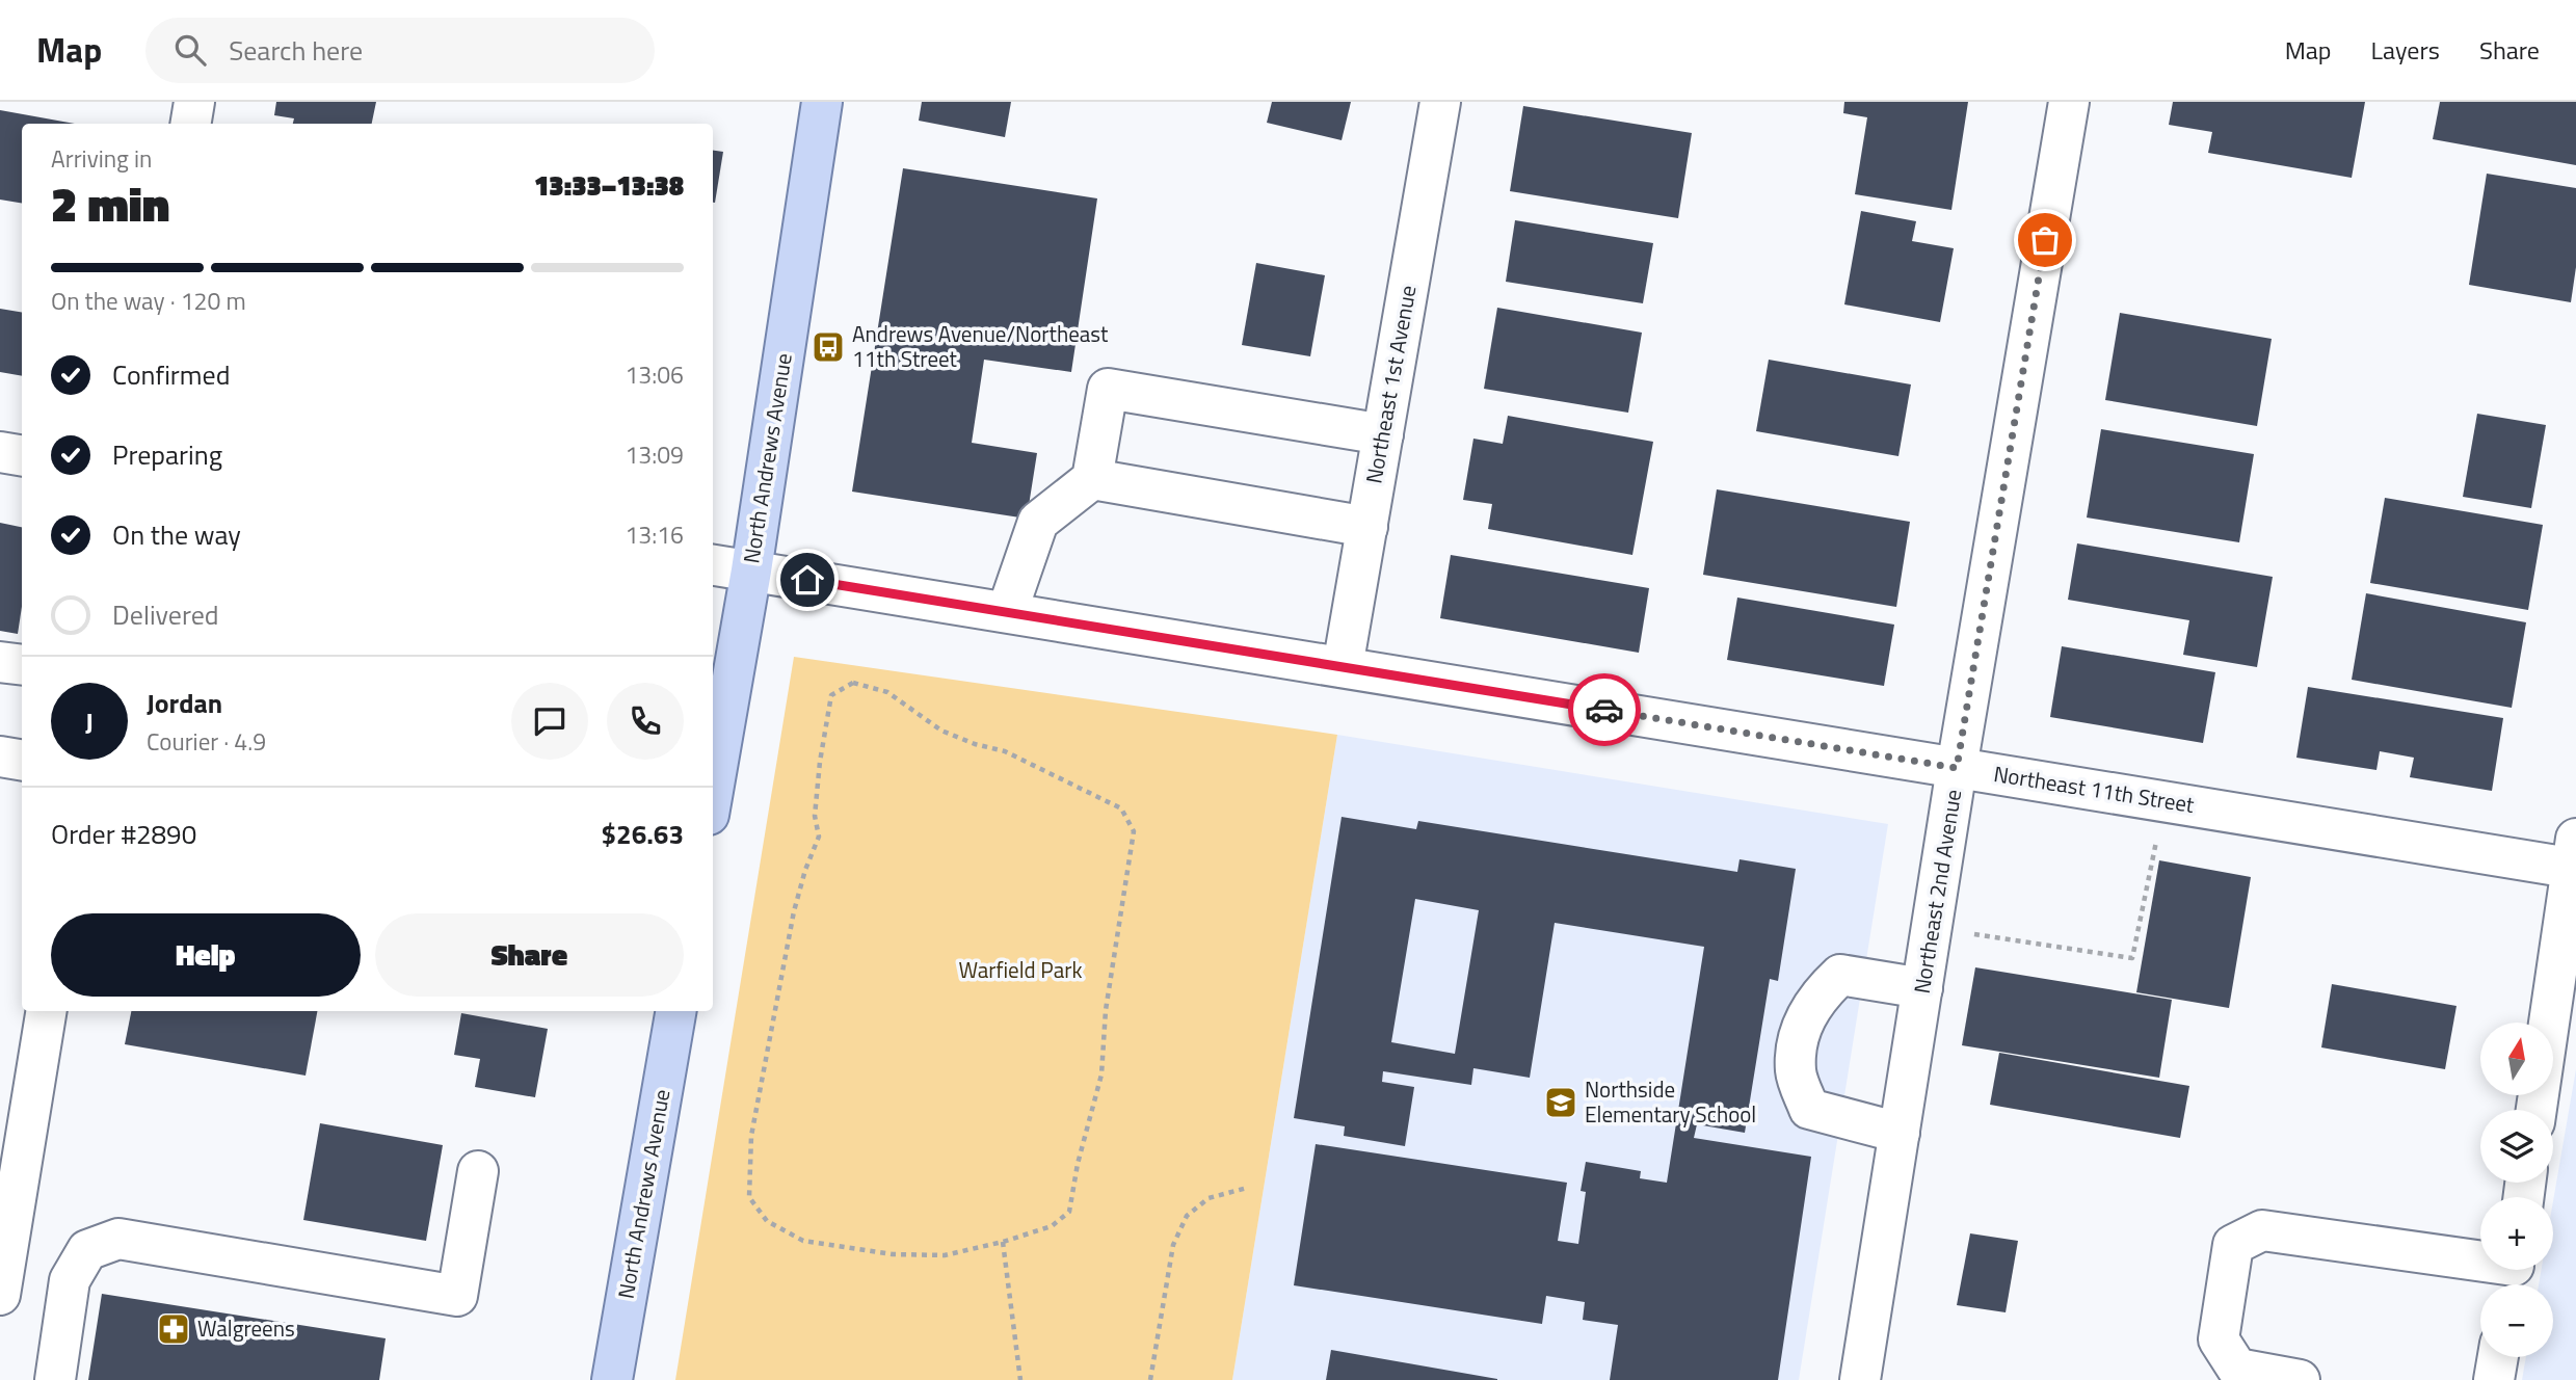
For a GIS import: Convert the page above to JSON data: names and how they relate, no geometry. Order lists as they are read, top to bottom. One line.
{"streets":{"main road":["North Andrews Avenue"],"street":["Northeast 1st Avenue","Northeast 11th Street","Northeast 2nd Avenue"]},"crossings":[["Northeast 1st Avenue","Northeast 11th Street"],["North Andrews Avenue","Northeast 11th Street"],["Northeast 11th Street","Northeast 2nd Avenue"]],"parks":["Warfield Park"],"places":{"bus stop":["Andrews Avenue/Northeast 11th Street"],"school or university":["Northside Elementary School"],"pharmacy":["Walgreens"]},"north":"top","page":{"header":"Map","search":"Search here","nav":["Map","Layers","Share"],"heading":["2 min","Arriving in","13:33–13:38"],"panel":["Jordan","Courier · 4.9","Order #2890","$26.63"],"bar":"On the way · 120 m","list":[["Confirmed","13:06"],["Preparing","13:09"],["On the way","13:16"],"Delivered"],"round":"J","buttons":["Help","Share"],"map_buttons":["+","−"]}}
